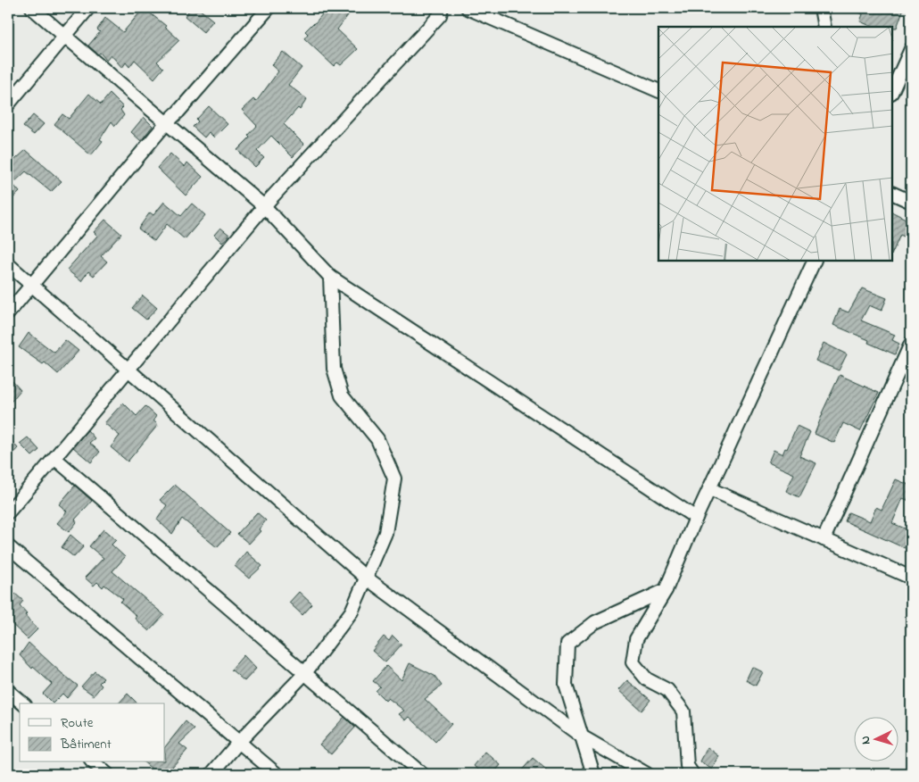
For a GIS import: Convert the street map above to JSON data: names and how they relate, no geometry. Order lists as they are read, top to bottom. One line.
{"legend":["Route","Bâtiment"],"north":"left"}
